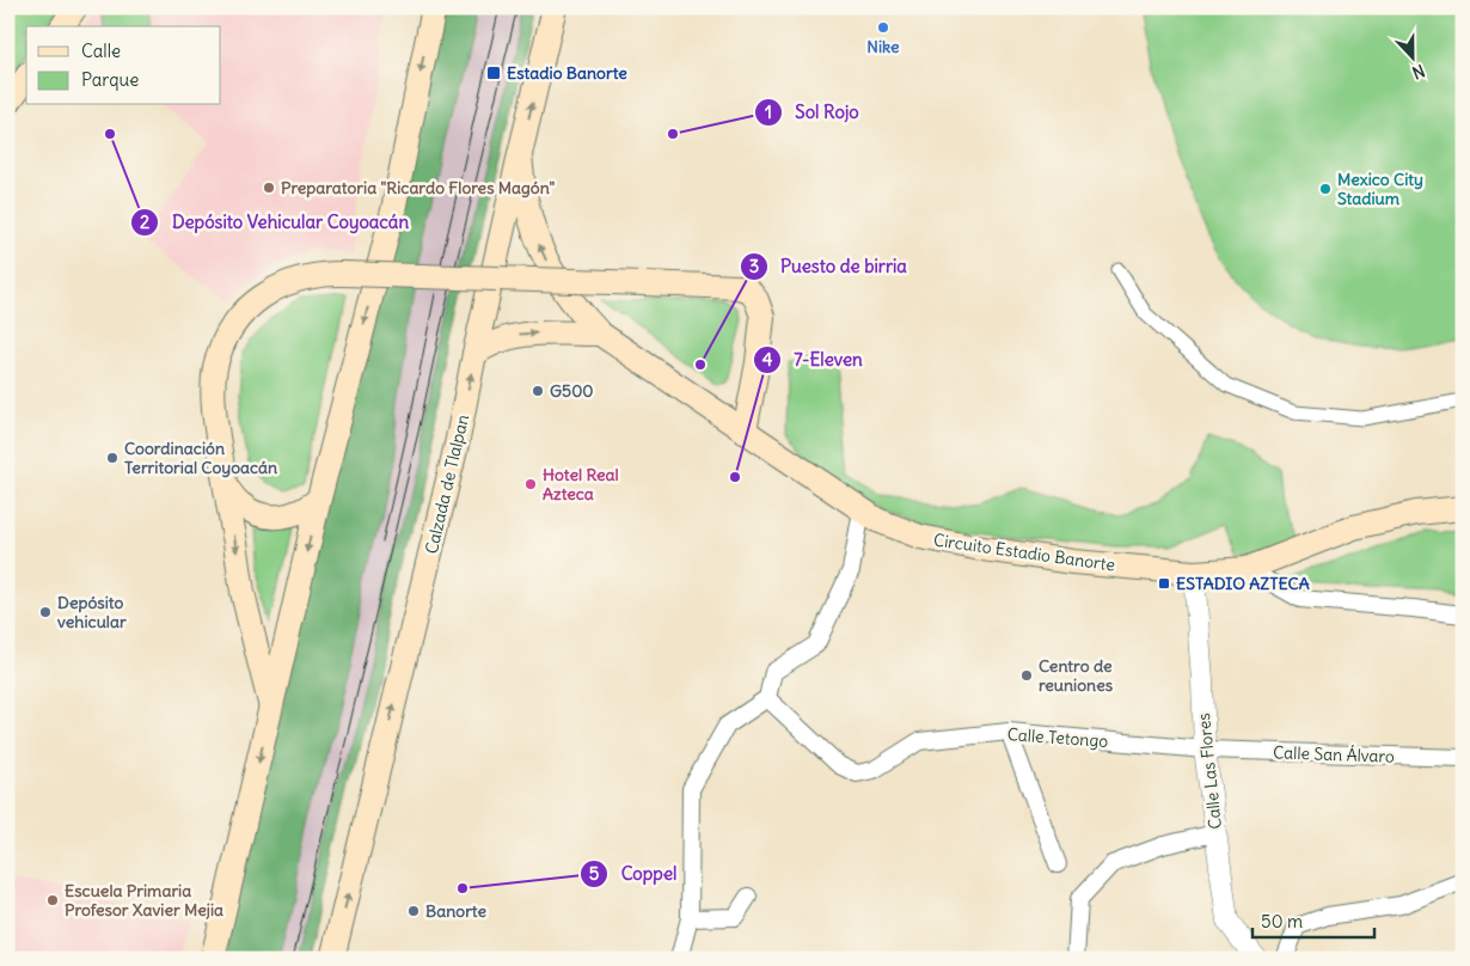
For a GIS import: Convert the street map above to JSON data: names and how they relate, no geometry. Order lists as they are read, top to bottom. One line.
{"streets":{"main road":["Calzada de Tlalpan","Circuito Estadio Banorte"],"street":["Calle Tetongo","Calle San Álvaro","Calle Las Flores"]},"crossings":[["Calzada de Tlalpan","Circuito Estadio Banorte"],["Circuito Estadio Banorte","Calle Las Flores"],["Calle Tetongo","Calle San Álvaro"],["Calle Tetongo","Calle Las Flores"],["Calle San Álvaro","Calle Las Flores"]],"places":{"other":["Nike","Depósito Vehicular Coyoacán","Sol Rojo","Preparatoria \"Ricardo Flores Magón\"","Mexico City Stadium","Puesto de birria","G500","Coordinación Territorial Coyoacán","7-Eleven","Hotel Real Azteca","Depósito vehicular","Centro de reuniones","Coppel","Escuela Primaria Profesor Xavier Mejia","Banorte"],"transit":["Estadio Banorte","ESTADIO AZTECA"]},"legend":["Calle","Parque"],"scale_bar":"50 m","north":"bottom"}
